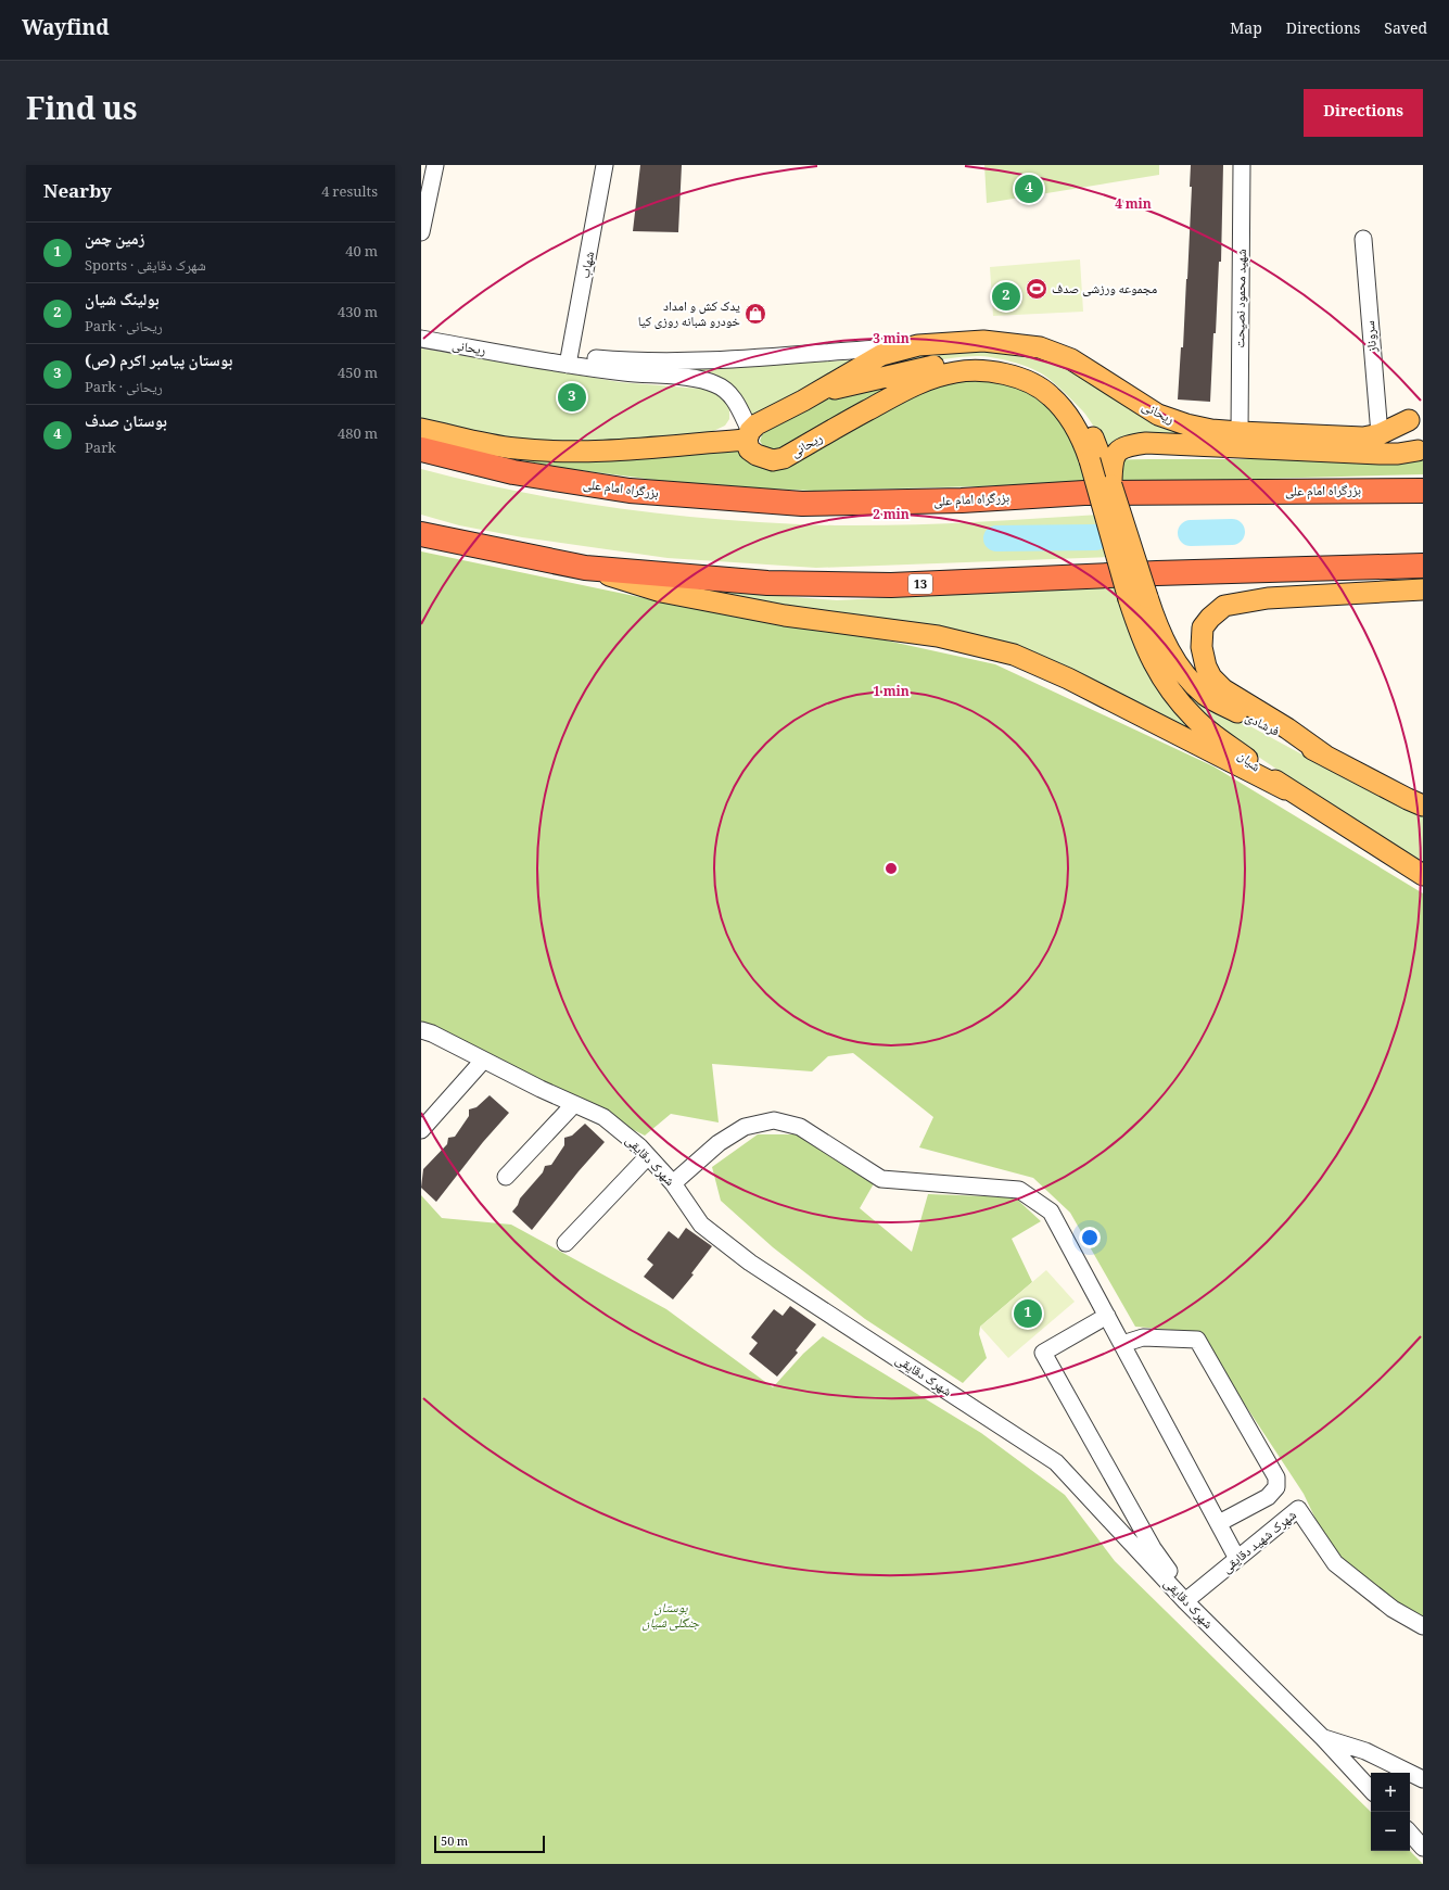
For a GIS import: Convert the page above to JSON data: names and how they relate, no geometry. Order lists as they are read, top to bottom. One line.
{"streets":{"highway":["بزرگراه امام علی","13"],"main road":["ریحانی","فرشادی","شیان"],"street":["شهاب","شهید محمود نصیحت","سروناز","شهرک دقایقی","شهرک شهید دقایقی"]},"crossings":[["شهاب","ریحانی"],["شهید محمود نصیحت","ریحانی"],["سروناز","ریحانی"],["ریحانی","فرشادی"],["ریحانی","شیان"],["فرشادی","شیان"],["شهرک دقایقی","شهرک شهید دقایقی"]],"parks":["بوستان جنگلی شیان"],"places":{"sports":["مجموعه ورزشی صدف"],"shop":["یدک کش و امداد خودرو شبانه روزی کیا"]},"scale_bar":"50 m","page":{"header":"Wayfind","nav":["Map","Directions","Saved"],"title":"Find us","buttons":"Directions","heading":["Nearby","4 results"],"pins":["4","2","3","1"],"list":[{"mark":"1","name":"زمین چمن","note":"Sports · شهرک دقایقی","value":"40 m"},{"mark":"2","name":"بولینگ شیان","note":"Park · ریحانی","value":"430 m"},{"mark":"3","name":"بوستان پیامبر اکرم (ص)","note":"Park · ریحانی","value":"450 m"},{"mark":"4","name":"بوستان صدف","note":"Park","value":"480 m"}],"map_buttons":["+","−"],"scale":"50 m"},"rings":["4 min","3 min","2 min","1 min"]}
